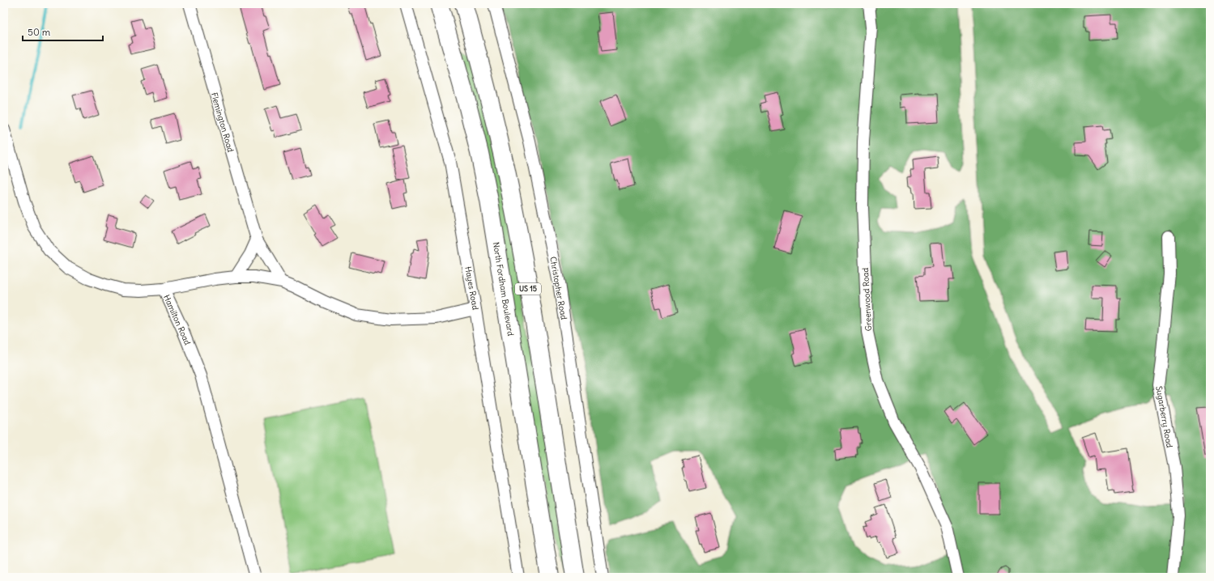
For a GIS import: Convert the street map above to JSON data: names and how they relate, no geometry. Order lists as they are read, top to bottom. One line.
{"streets":{"highway":["North Fordham Boulevard","US 15"],"street":["Flemington Road","Hayes Road","Christopher Road","Greenwood Road","Hamilton Road","Sugarberry Road"]},"scale_bar":"50 m"}
